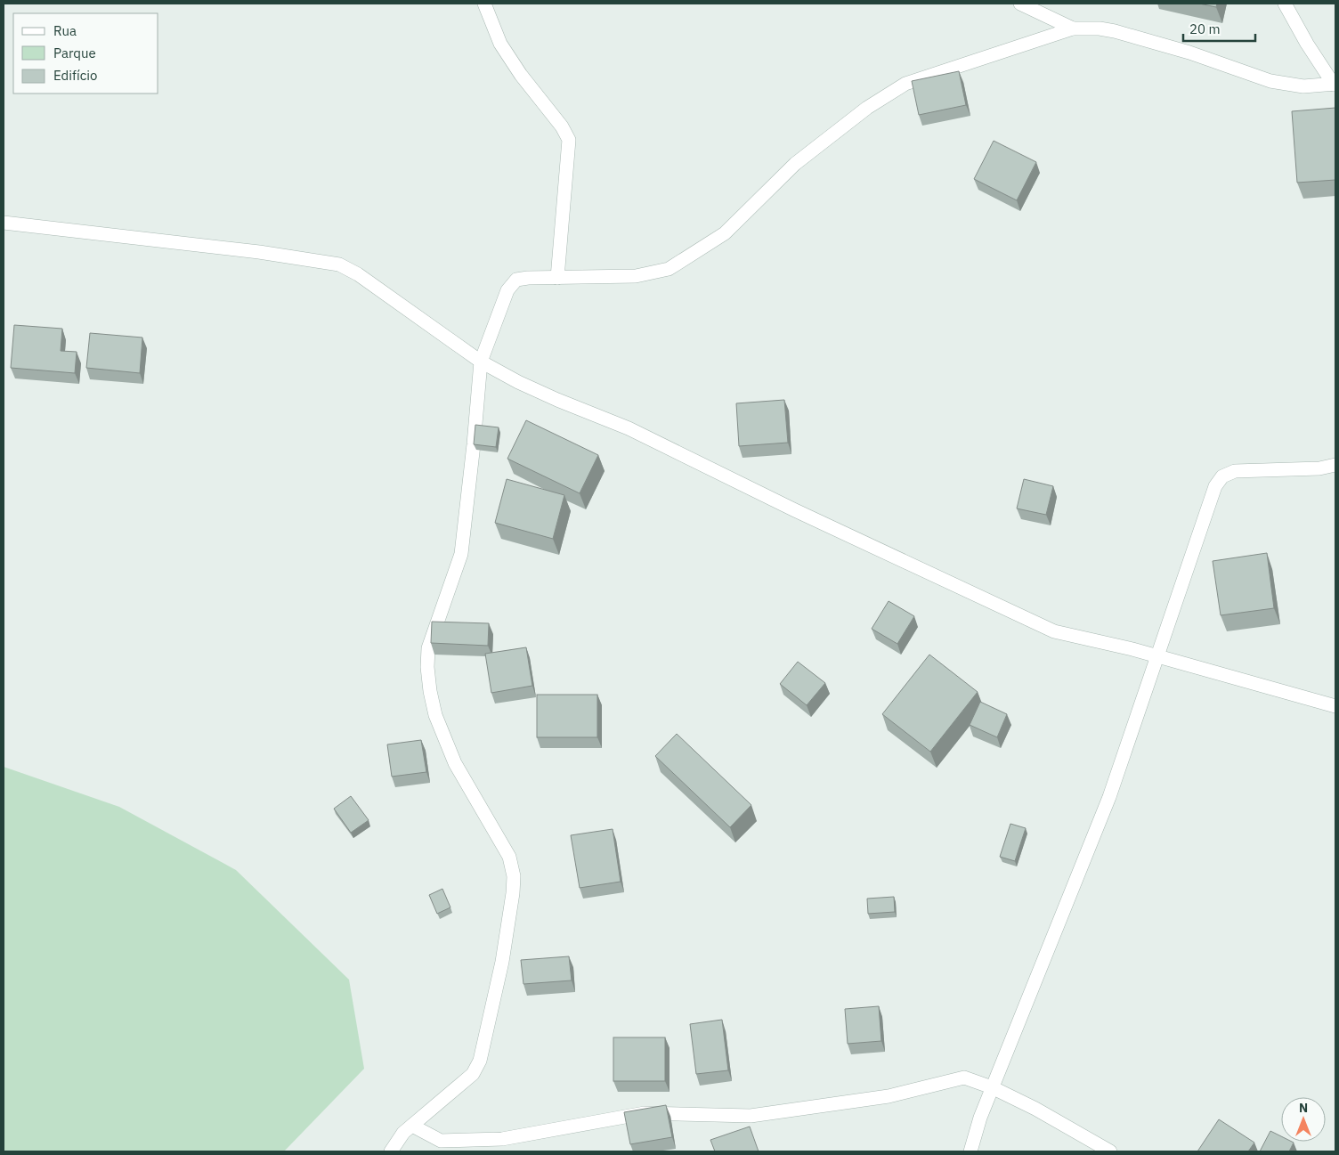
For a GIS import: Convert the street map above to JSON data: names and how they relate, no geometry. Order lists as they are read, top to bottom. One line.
{"legend":["Rua","Parque","Edifício"],"scale_bar":"20 m","north":"top"}
